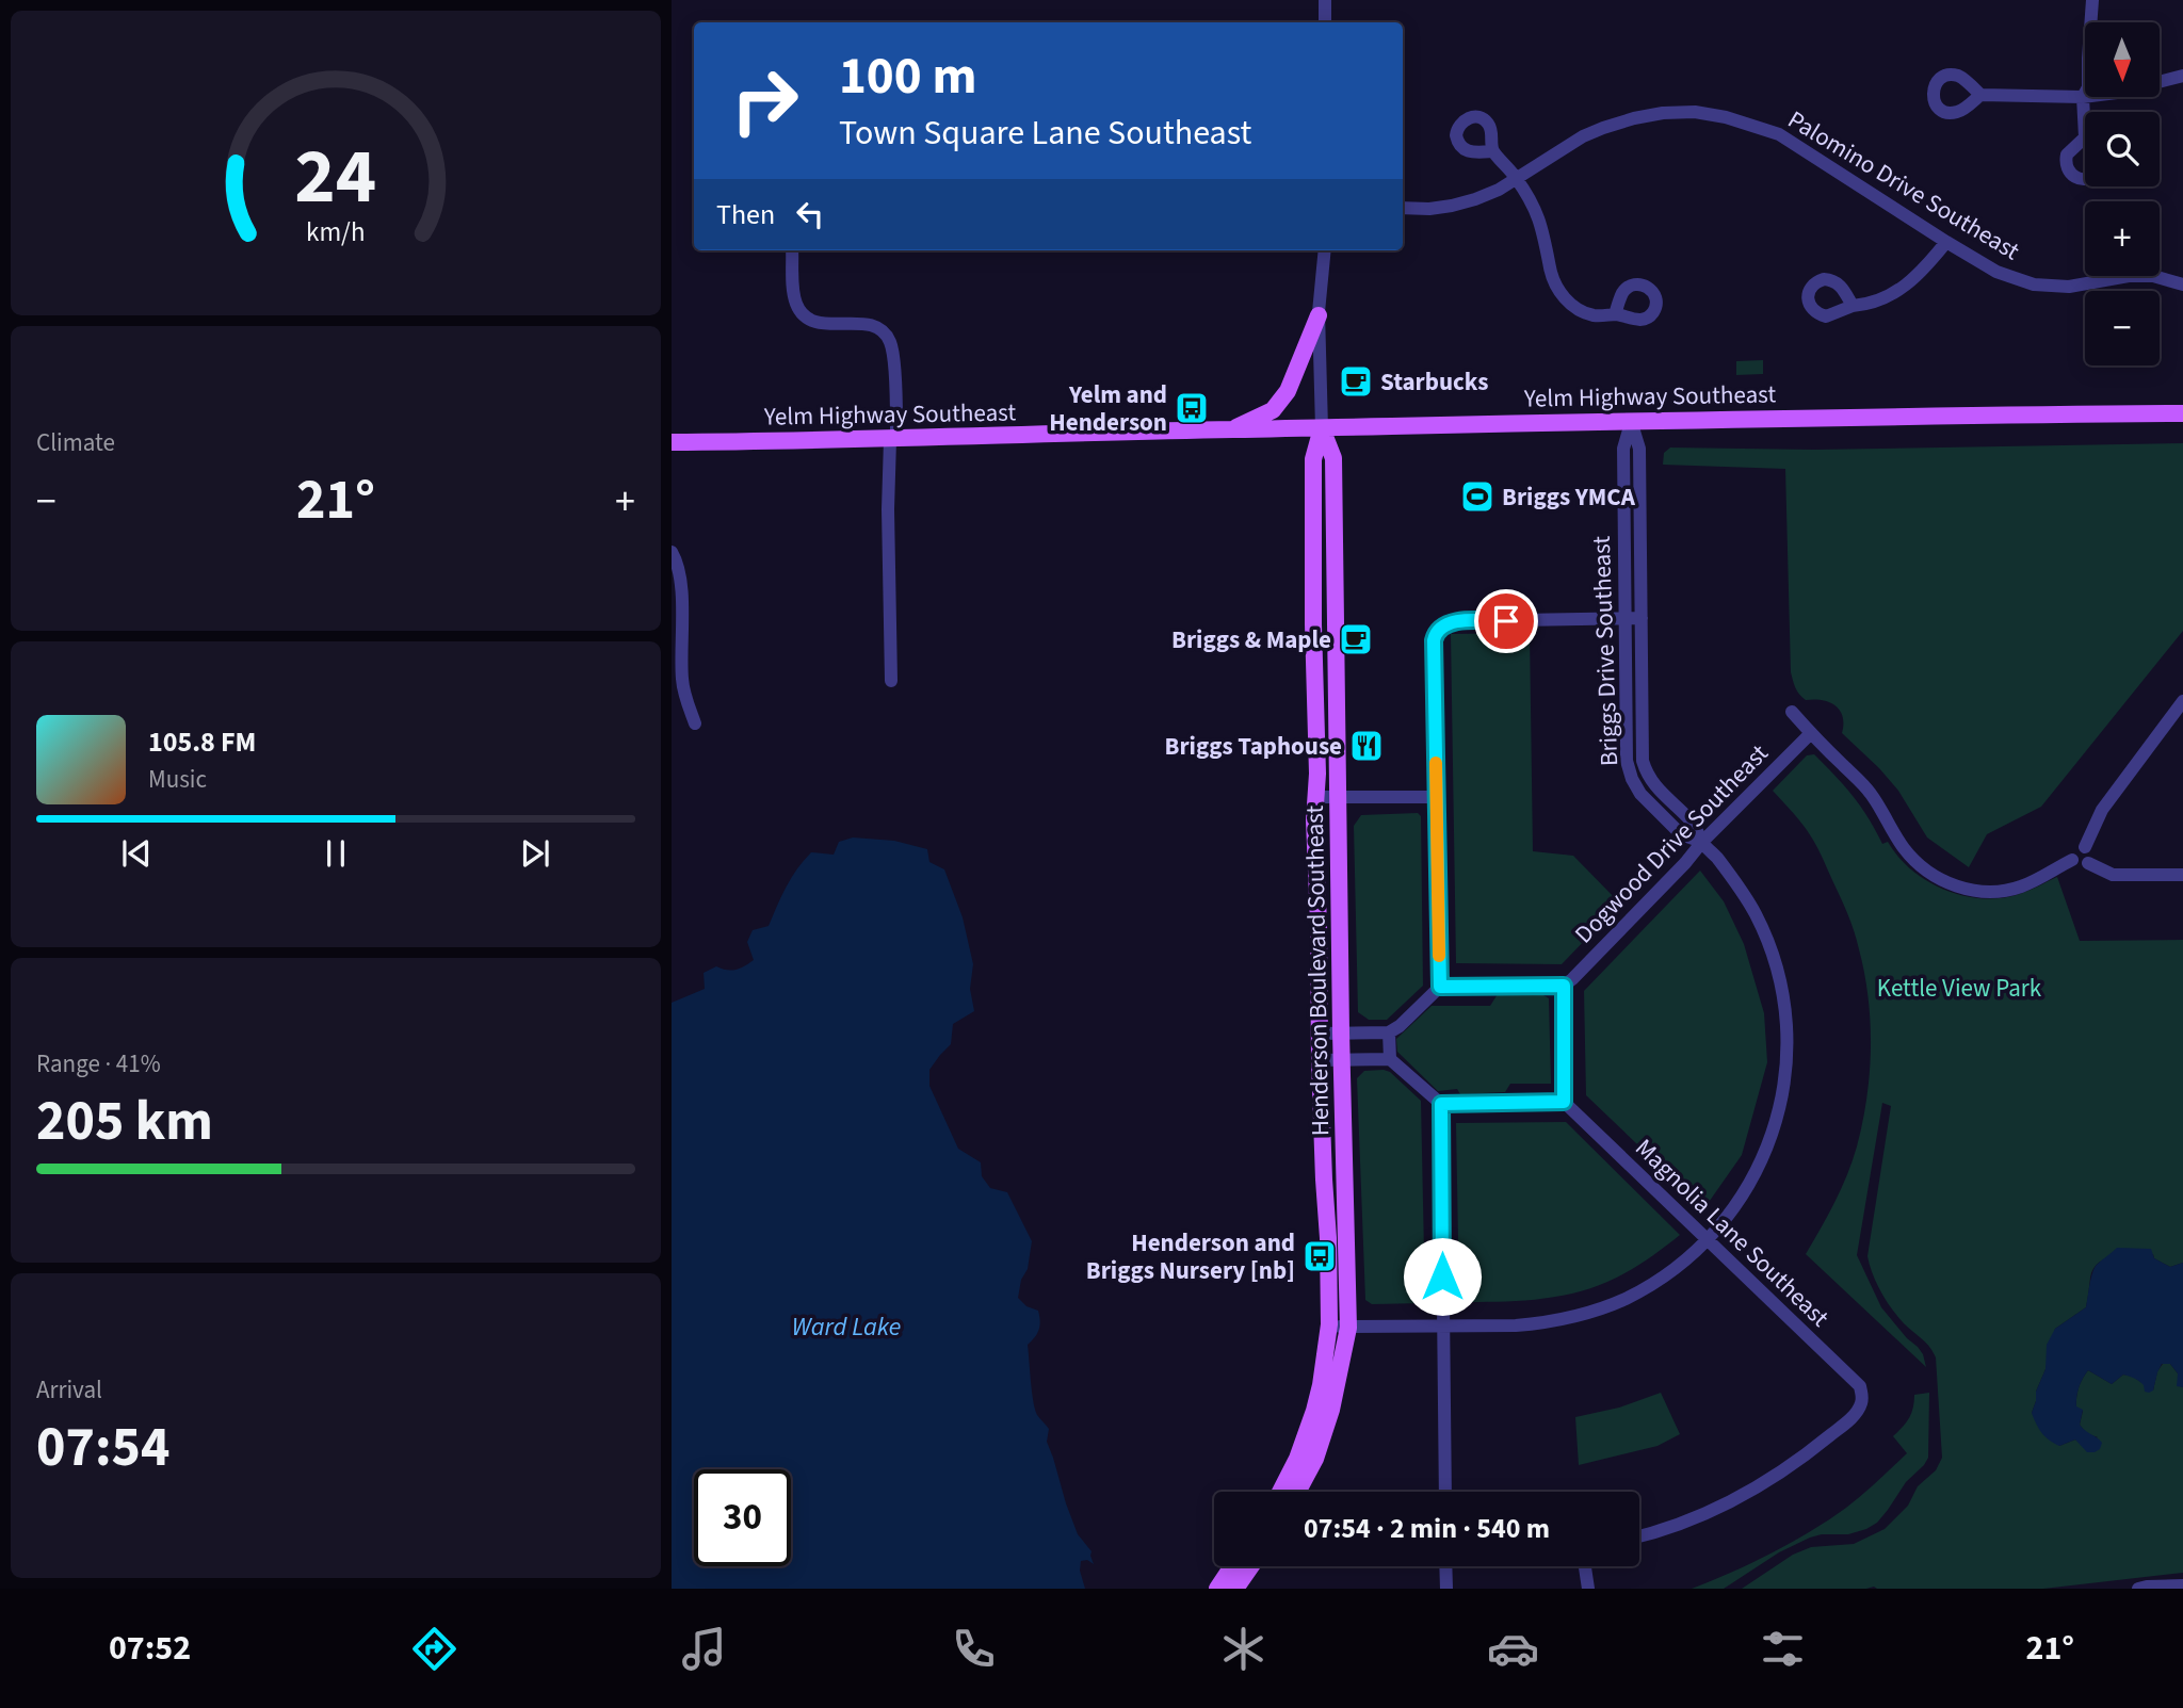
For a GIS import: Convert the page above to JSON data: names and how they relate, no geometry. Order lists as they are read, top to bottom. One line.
{"streets":{"main road":["Yelm Highway Southeast","Henderson Boulevard Southeast"],"street":["Palomino Drive Southeast","Briggs Drive Southeast","Dogwood Drive Southeast","Magnolia Lane Southeast"]},"crossings":[["Yelm Highway Southeast","Briggs Drive Southeast"],["Yelm Highway Southeast","Henderson Boulevard Southeast"],["Briggs Drive Southeast","Dogwood Drive Southeast"],["Briggs Drive Southeast","Henderson Boulevard Southeast"],["Briggs Drive Southeast","Magnolia Lane Southeast"]],"water":["Ward Lake"],"parks":["Kettle View Park"],"places":{"cafe":["Starbucks","Briggs & Maple"],"bus stop":["Yelm and Henderson","Henderson and Briggs Nursery [nb]"],"sports":["Briggs YMCA"],"restaurant":["Briggs Taphouse"]},"north":"bottom","page":{"map_buttons":["+","−"],"turn":["100 m","Town Square Lane Southeast"],"then":"Then","tile":["Climate",["Range · 41%","205 km"],["Arrival","07:54"]],"heat":["−","21°","+"],"song":["105.8 FM","Music"],"limit":"30","trip":"07:54 · 2 min · 540 m","tabs":["07:52","21°"],"gauge":["24","km/h"]}}
